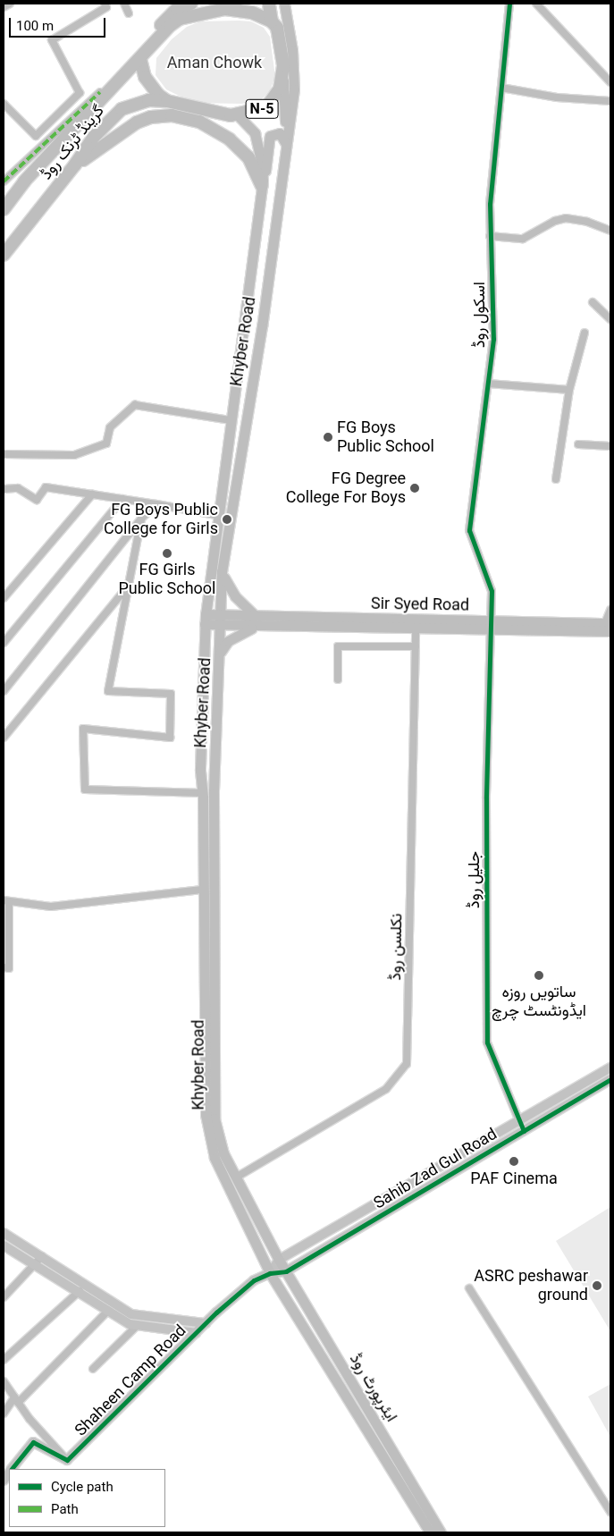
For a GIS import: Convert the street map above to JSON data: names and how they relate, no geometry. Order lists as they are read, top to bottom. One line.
{"streets":{"highway":["N-5","گرینڈ ٹرنک روڈ"],"main road":["Khyber Road","Sir Syed Road","ایئرپورٹ روڈ"],"street":["اسکول روڈ","جلیل روڈ","نکلسن روڈ","Sahib Zad Gul Road","Shaheen Camp Road"]},"crossings":[["اسکول روڈ","Sir Syed Road"],["اسکول روڈ","جلیل روڈ"],["Khyber Road","Sahib Zad Gul Road"],["Khyber Road","Shaheen Camp Road"],["Khyber Road","ایئرپورٹ روڈ"],["Sir Syed Road","جلیل روڈ"],["Sir Syed Road","نکلسن روڈ"],["جلیل روڈ","Sahib Zad Gul Road"],["Sahib Zad Gul Road","Shaheen Camp Road"],["Sahib Zad Gul Road","ایئرپورٹ روڈ"]],"parks":["Aman Chowk"],"places":["FG Boys Public School","FG Degree College For Boys","FG Boys Public College for Girls","FG Girls Public School","ساتویں روزہ ایڈونٹسٹ چرچ","PAF Cinema","ASRC peshawar ground"],"legend":["Cycle path","Path"],"scale_bar":"100 m"}
